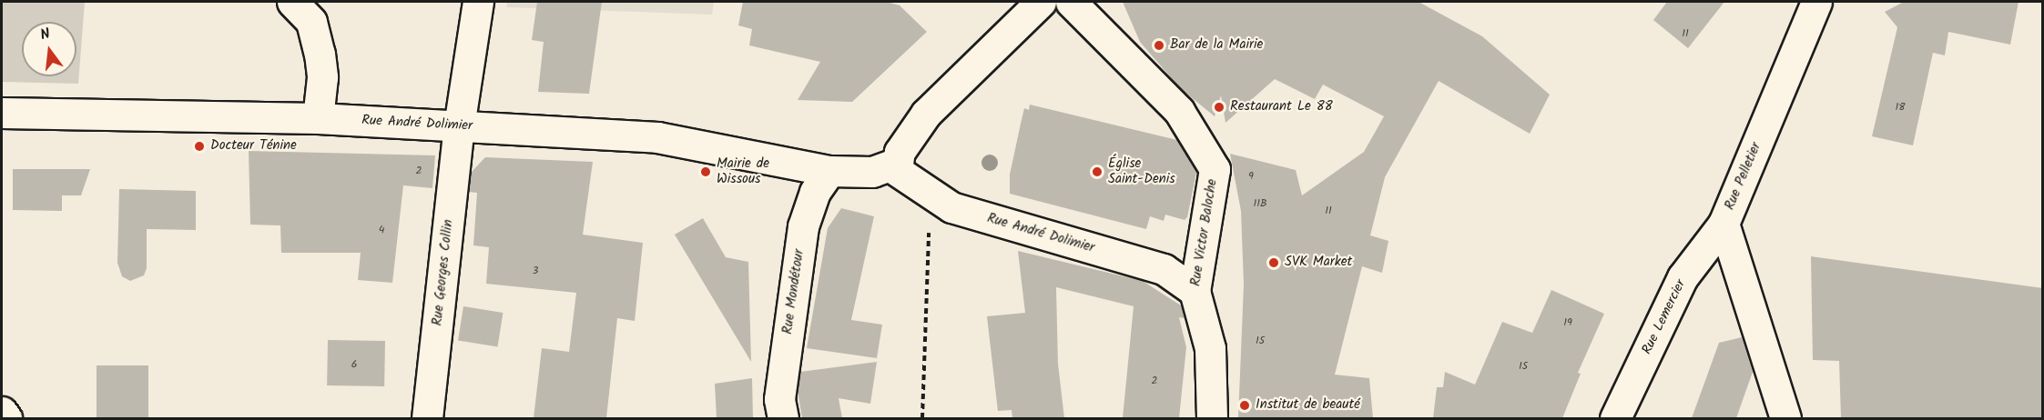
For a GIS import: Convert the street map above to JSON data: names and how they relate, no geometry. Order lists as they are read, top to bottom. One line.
{"streets":{"street":["Rue André Dolimier","Rue Pelletier","Rue Victor Baloche","Rue Georges Collin","Rue Mondétour","Rue Lemercier"]},"crossings":[["Rue André Dolimier","Rue Victor Baloche"],["Rue André Dolimier","Rue Georges Collin"],["Rue André Dolimier","Rue Mondétour"],["Rue Pelletier","Rue Lemercier"]],"places":["Bar de la Mairie","Restaurant Le 88","Docteur Ténine","Mairie de Wissous","Église Saint-Denis","SVK Market","Institut de beauté"],"house_numbers":["11","18","2","9","11B","11","4","3","19","15","6","15","2"],"north":"top"}
